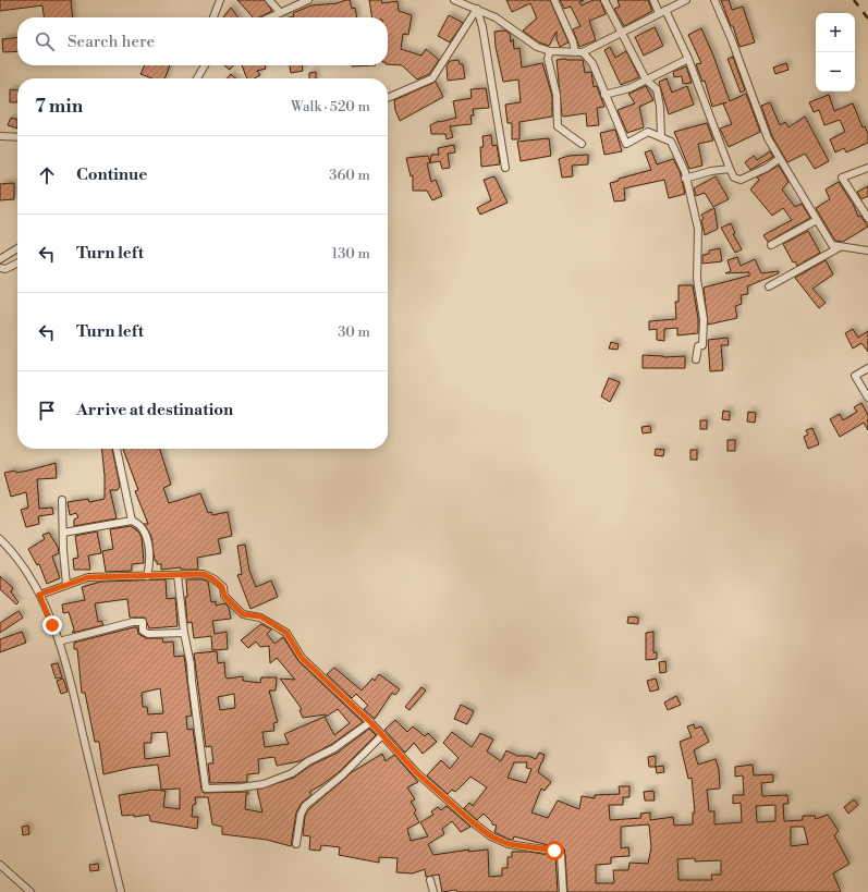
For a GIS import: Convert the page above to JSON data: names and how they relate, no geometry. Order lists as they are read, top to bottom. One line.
{"page":{"map_buttons":["+","−"],"search":"Search here","heading":["7 min","Walk · 520 m"],"list":[["Continue","360 m"],["Turn left","130 m"],["Turn left","30 m"],"Arrive at destination"]}}
